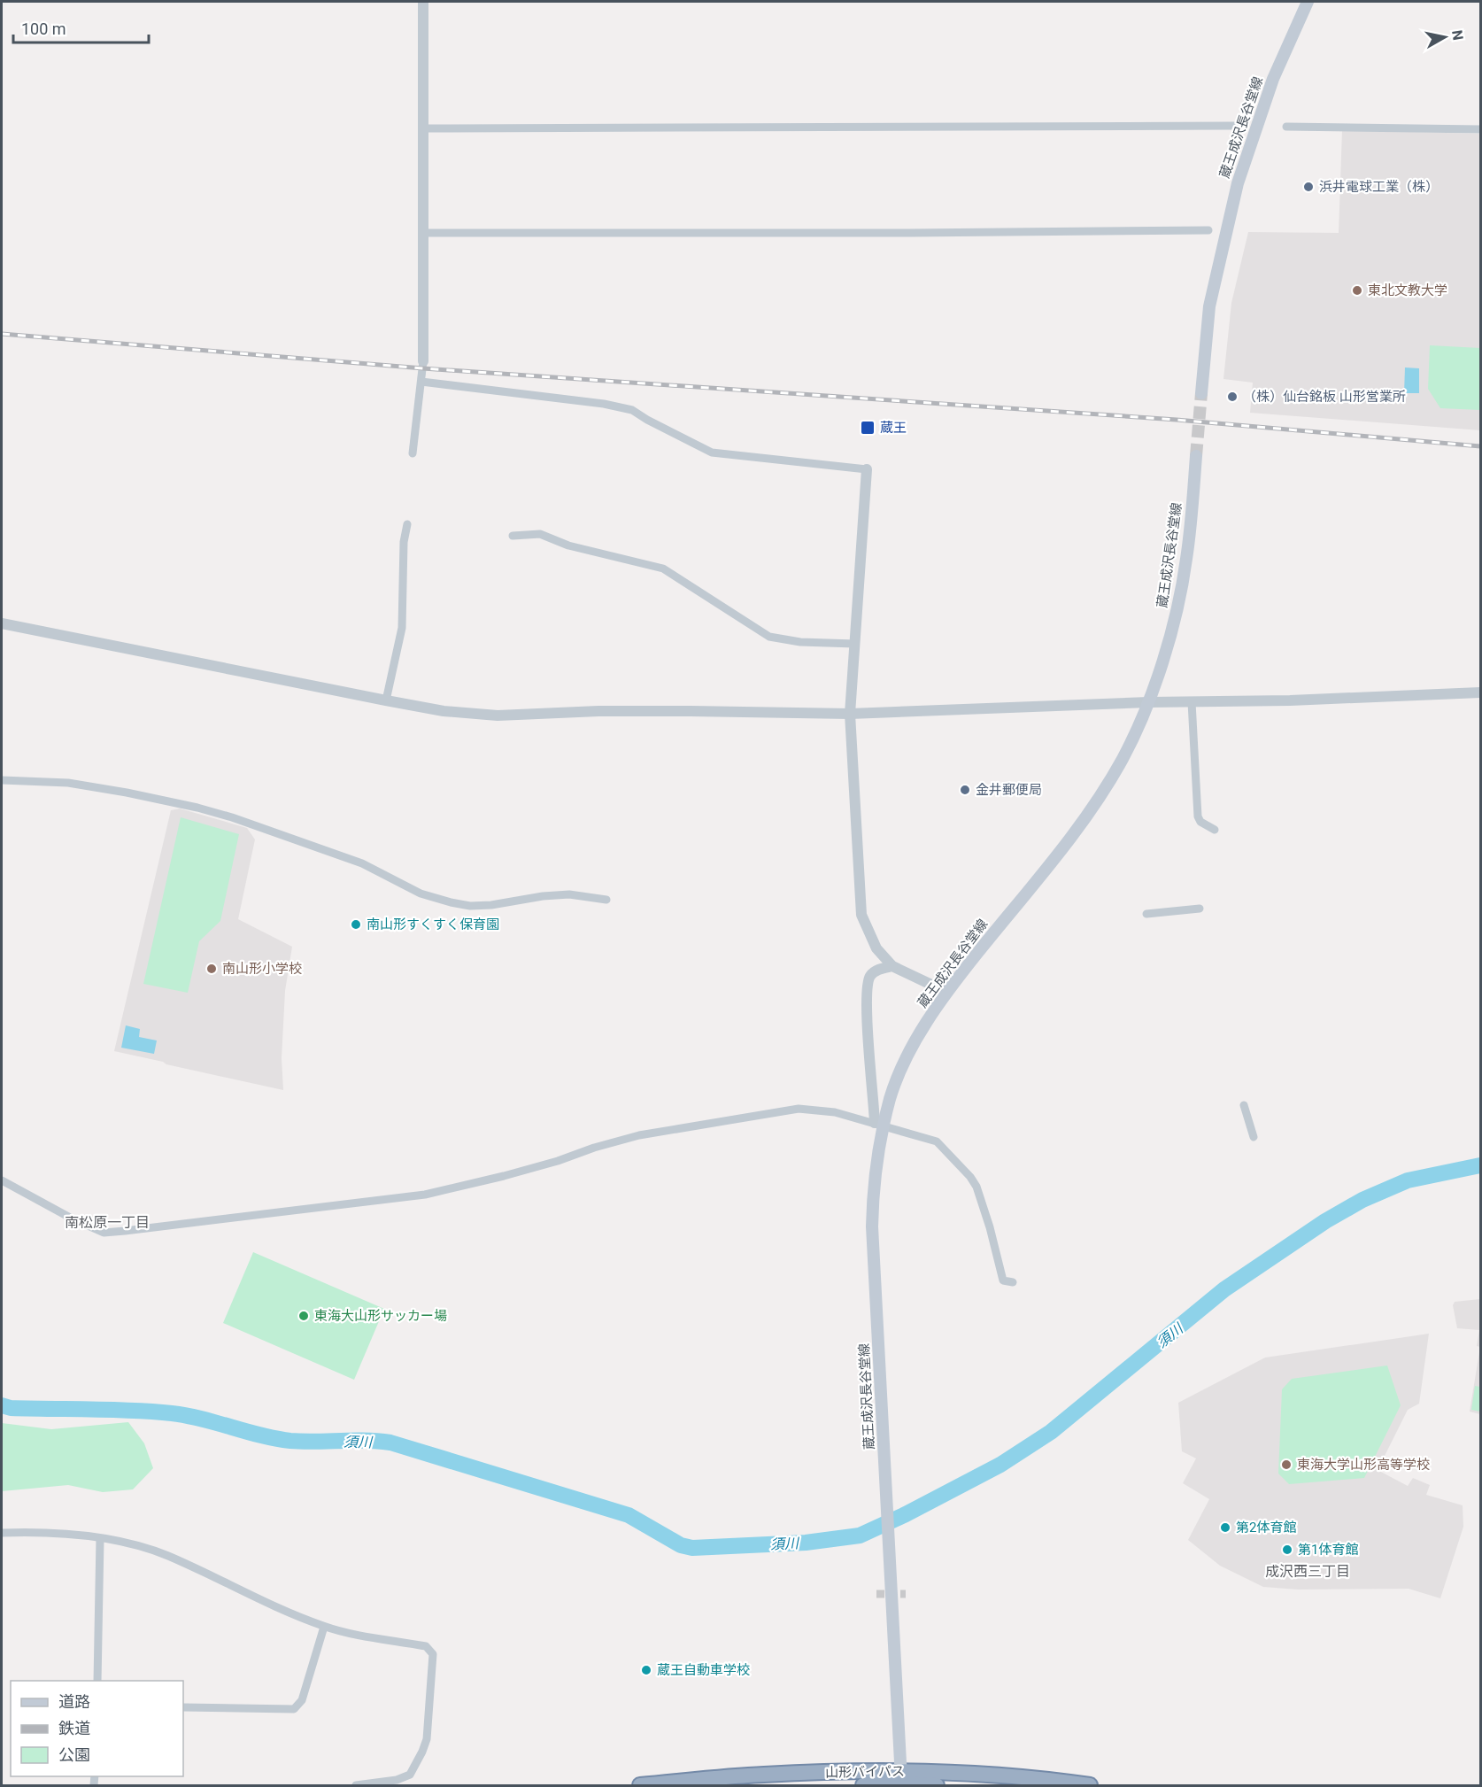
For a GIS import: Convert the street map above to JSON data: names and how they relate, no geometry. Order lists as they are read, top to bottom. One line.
{"streets":{"highway":["山形バイパス"],"main road":["蔵王成沢長谷堂線"]},"crossings":[["蔵王成沢長谷堂線","山形バイパス"]],"districts":["南松原一丁目","成沢西三丁目"],"water":["須川"],"places":{"other":["浜井電球工業（株）","東北文教大学","（株）仙台銘板 山形営業所","金井郵便局","南山形すくすく保育園","南山形小学校","東海大山形サッカー場","東海大学山形高等学校","第2体育館","第1体育館","蔵王自動車学校"],"transit":["蔵王"]},"legend":["道路","鉄道","公園"],"scale_bar":"100 m","north":"right"}
